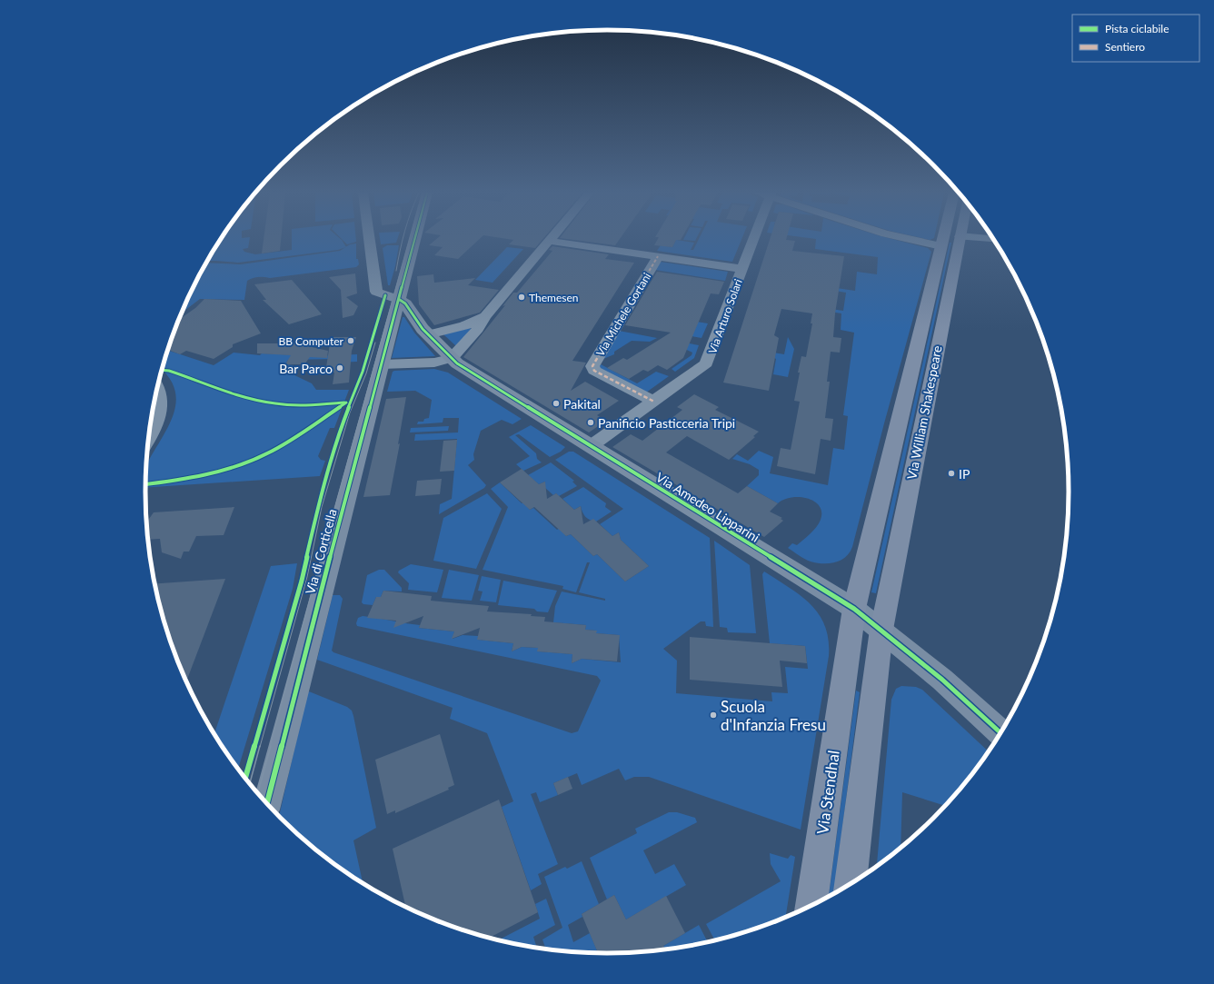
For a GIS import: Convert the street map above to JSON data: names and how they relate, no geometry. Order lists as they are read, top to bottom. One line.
{"streets":{"main road":["Via William Shakespeare","Via Stendhal"],"street":["Via Michele Gortani","Via Arturo Solari","Via Amedeo Lipparini","Via di Corticella"]},"crossings":[["Via Michele Gortani","Via Arturo Solari"],["Via Arturo Solari","Via Amedeo Lipparini"],["Via William Shakespeare","Via Amedeo Lipparini"],["Via William Shakespeare","Via Stendhal"],["Via Amedeo Lipparini","Via di Corticella"],["Via Amedeo Lipparini","Via Stendhal"]],"places":["Themesen","BB Computer","Bar Parco","Pakital","Panificio Pasticceria Tripi","IP","Scuola d'Infanzia Fresu"],"legend":["Pista ciclabile","Sentiero"]}
